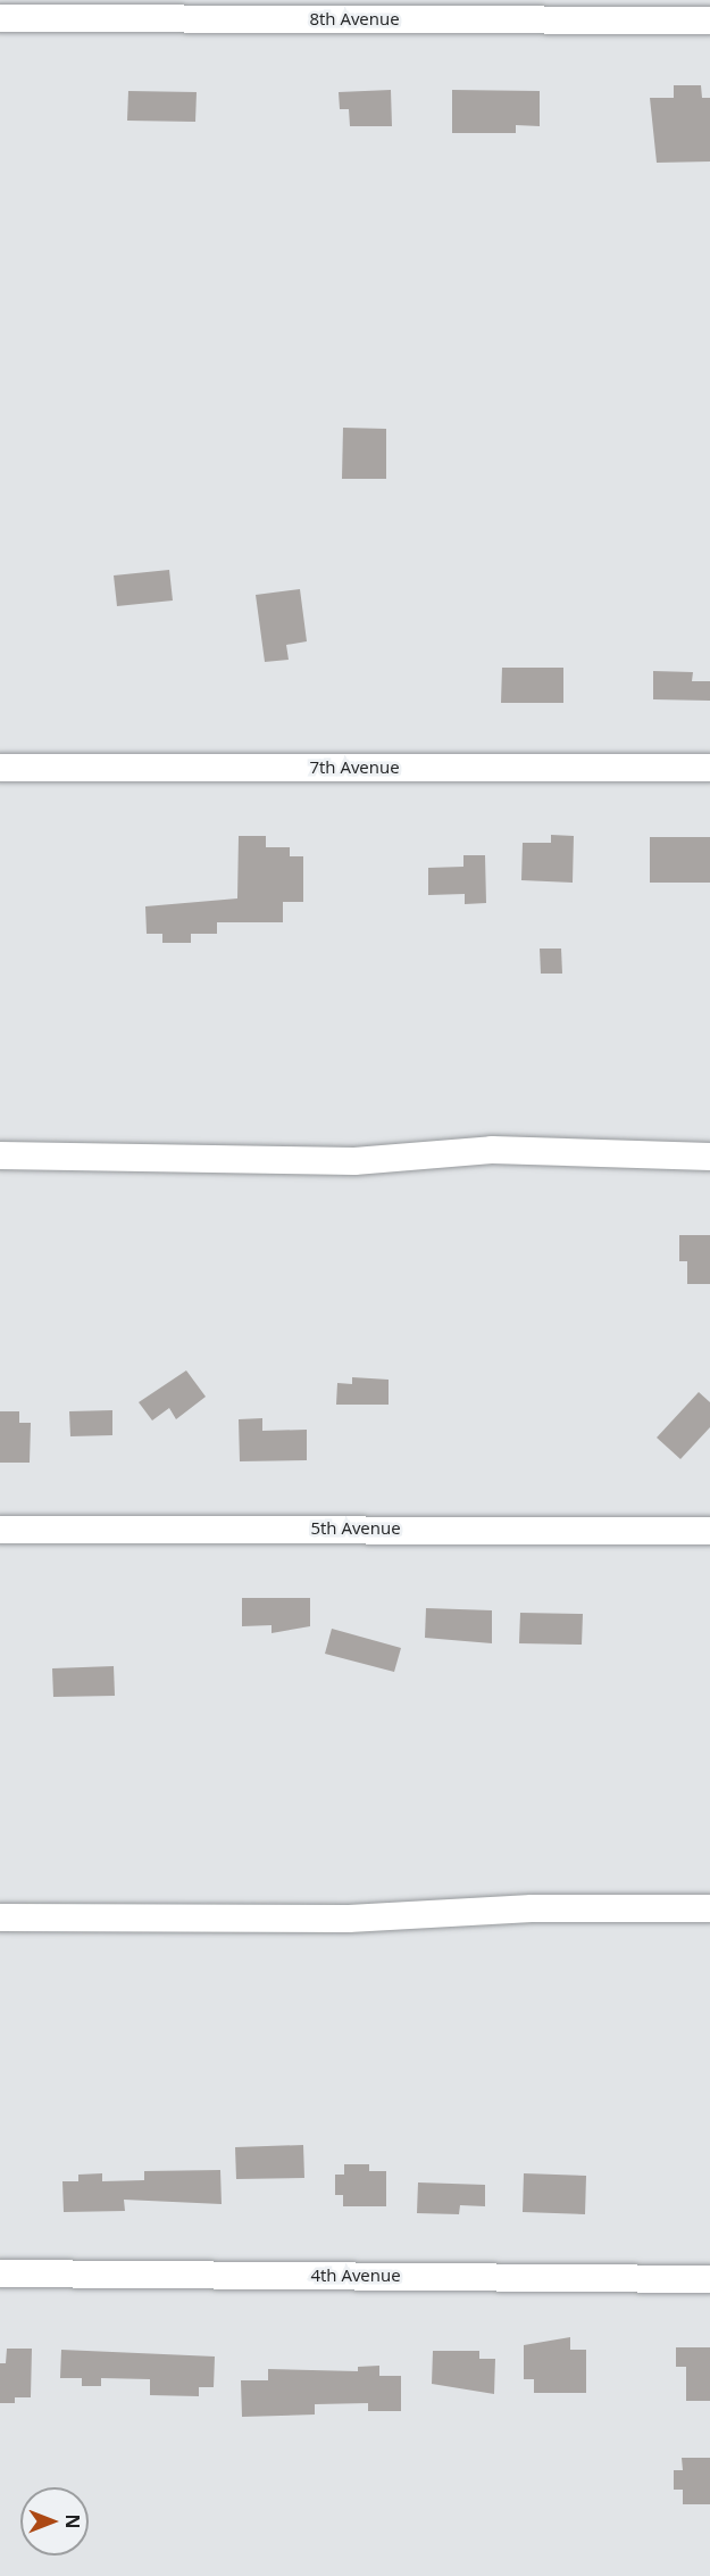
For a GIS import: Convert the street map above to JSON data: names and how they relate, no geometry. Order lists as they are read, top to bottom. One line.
{"streets":{"street":["8th Avenue","7th Avenue","5th Avenue","4th Avenue"]},"north":"right"}
